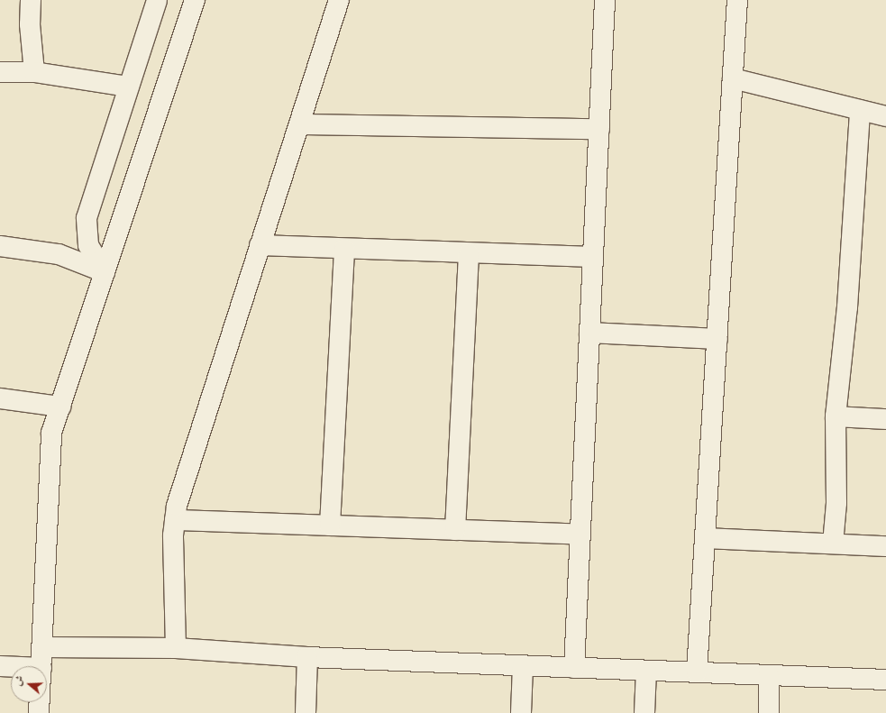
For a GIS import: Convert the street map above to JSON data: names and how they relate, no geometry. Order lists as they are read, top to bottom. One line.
{"north":"left"}
